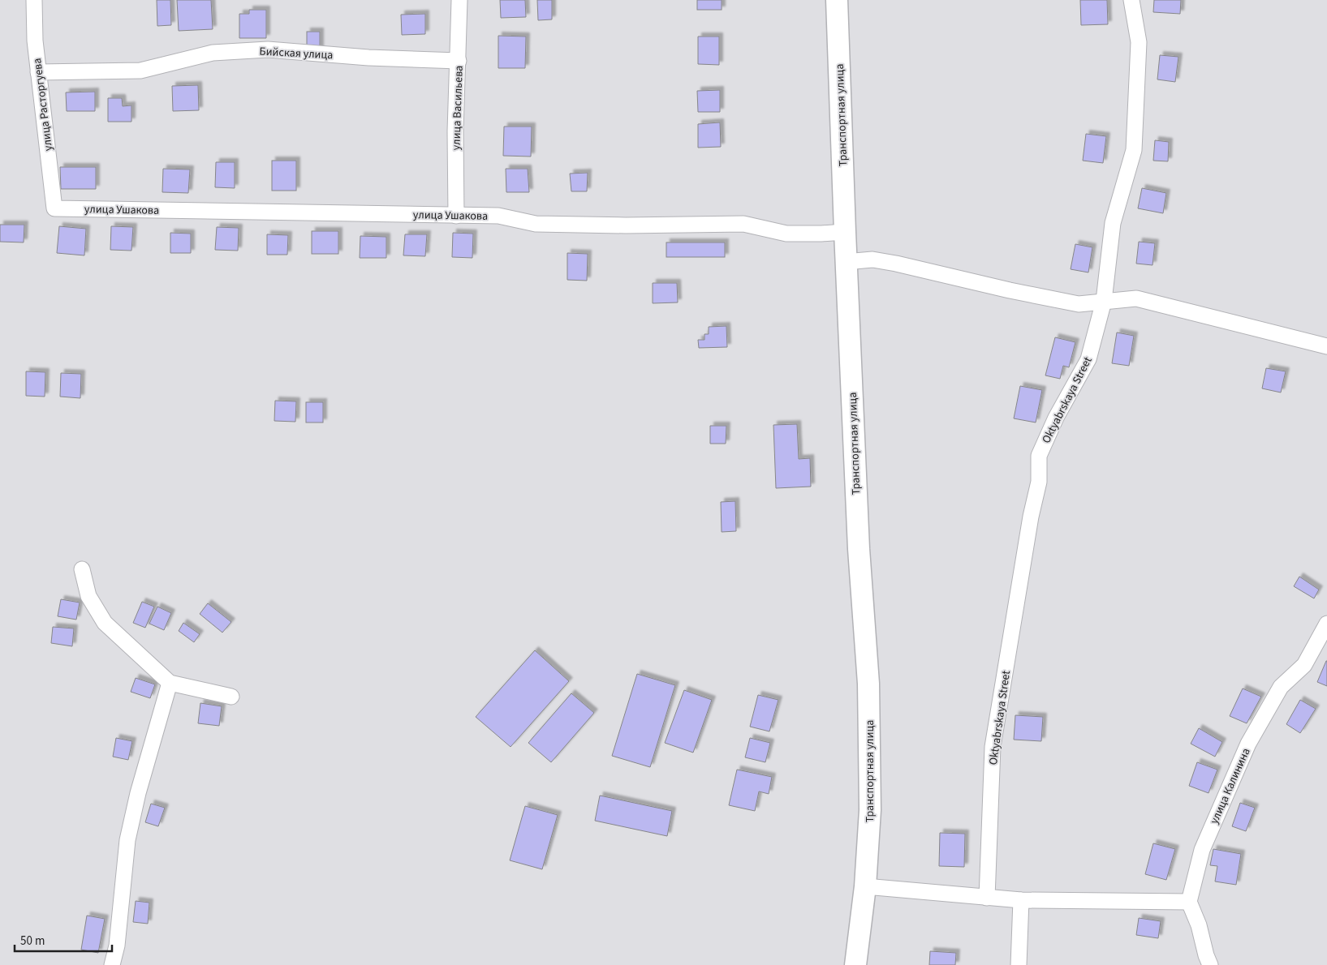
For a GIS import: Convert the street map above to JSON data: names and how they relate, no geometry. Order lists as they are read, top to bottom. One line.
{"streets":{"main road":["Транспортная улица"],"street":["Бийская улица","улица Расторгуева","улица Васильева","улица Ушакова","Oktyabrskaya Street","улица Калинина"]},"crossings":[["Бийская улица","улица Расторгуева"],["Бийская улица","улица Васильева"],["улица Расторгуева","улица Ушакова"],["улица Васильева","улица Ушакова"],["Транспортная улица","улица Ушакова"]],"scale_bar":"50 m"}
